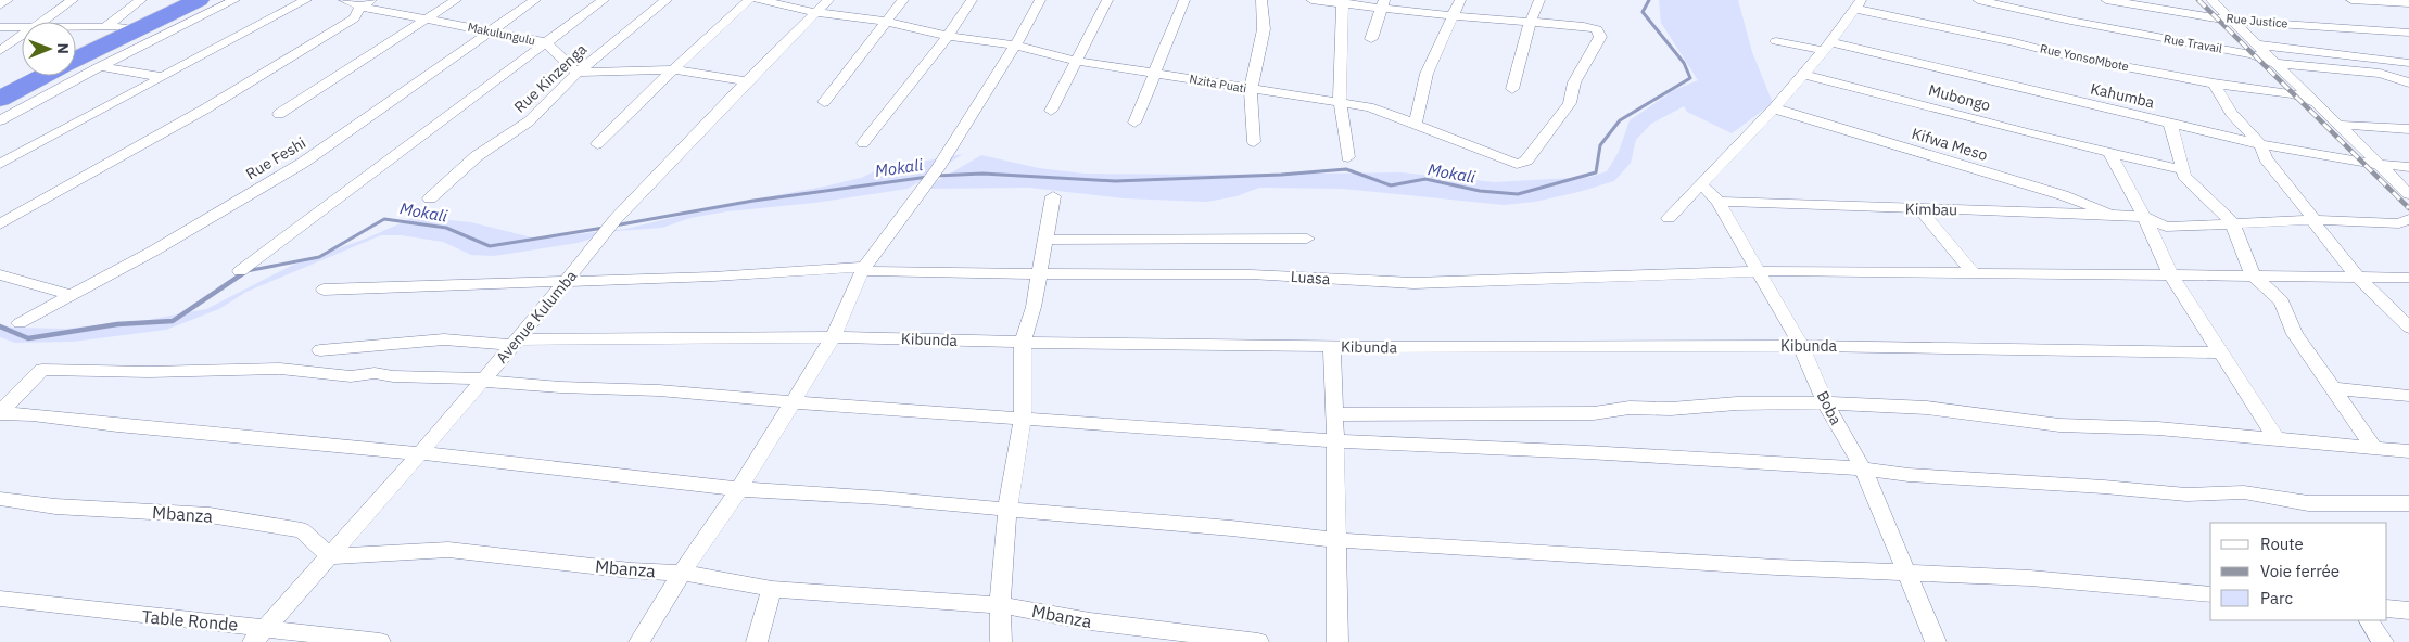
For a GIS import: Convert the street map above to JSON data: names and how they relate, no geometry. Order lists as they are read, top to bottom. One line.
{"streets":{"street":["Rue Justice","Makulungulu","Rue Travail","Rue YonsoMbote","Rue Kinzenga","Nzita Puati","Kahumba","Mubongo","Kifwa Meso","Rue Feshi","Kimbau","Luasa","Avenue Kulumba","Kibunda","Boba","Mbanza","Table Ronde"]},"crossings":[["Makulungulu","Rue Kinzenga"],["Makulungulu","Rue Feshi"],["Nzita Puati","Avenue Kulumba"],["Kifwa Meso","Kimbau"],["Kimbau","Boba"],["Luasa","Avenue Kulumba"],["Luasa","Boba"],["Avenue Kulumba","Kibunda"],["Avenue Kulumba","Mbanza"],["Avenue Kulumba","Table Ronde"],["Kibunda","Boba"]],"water":["Mokali"],"legend":["Route","Voie ferrée","Parc"],"north":"right"}
